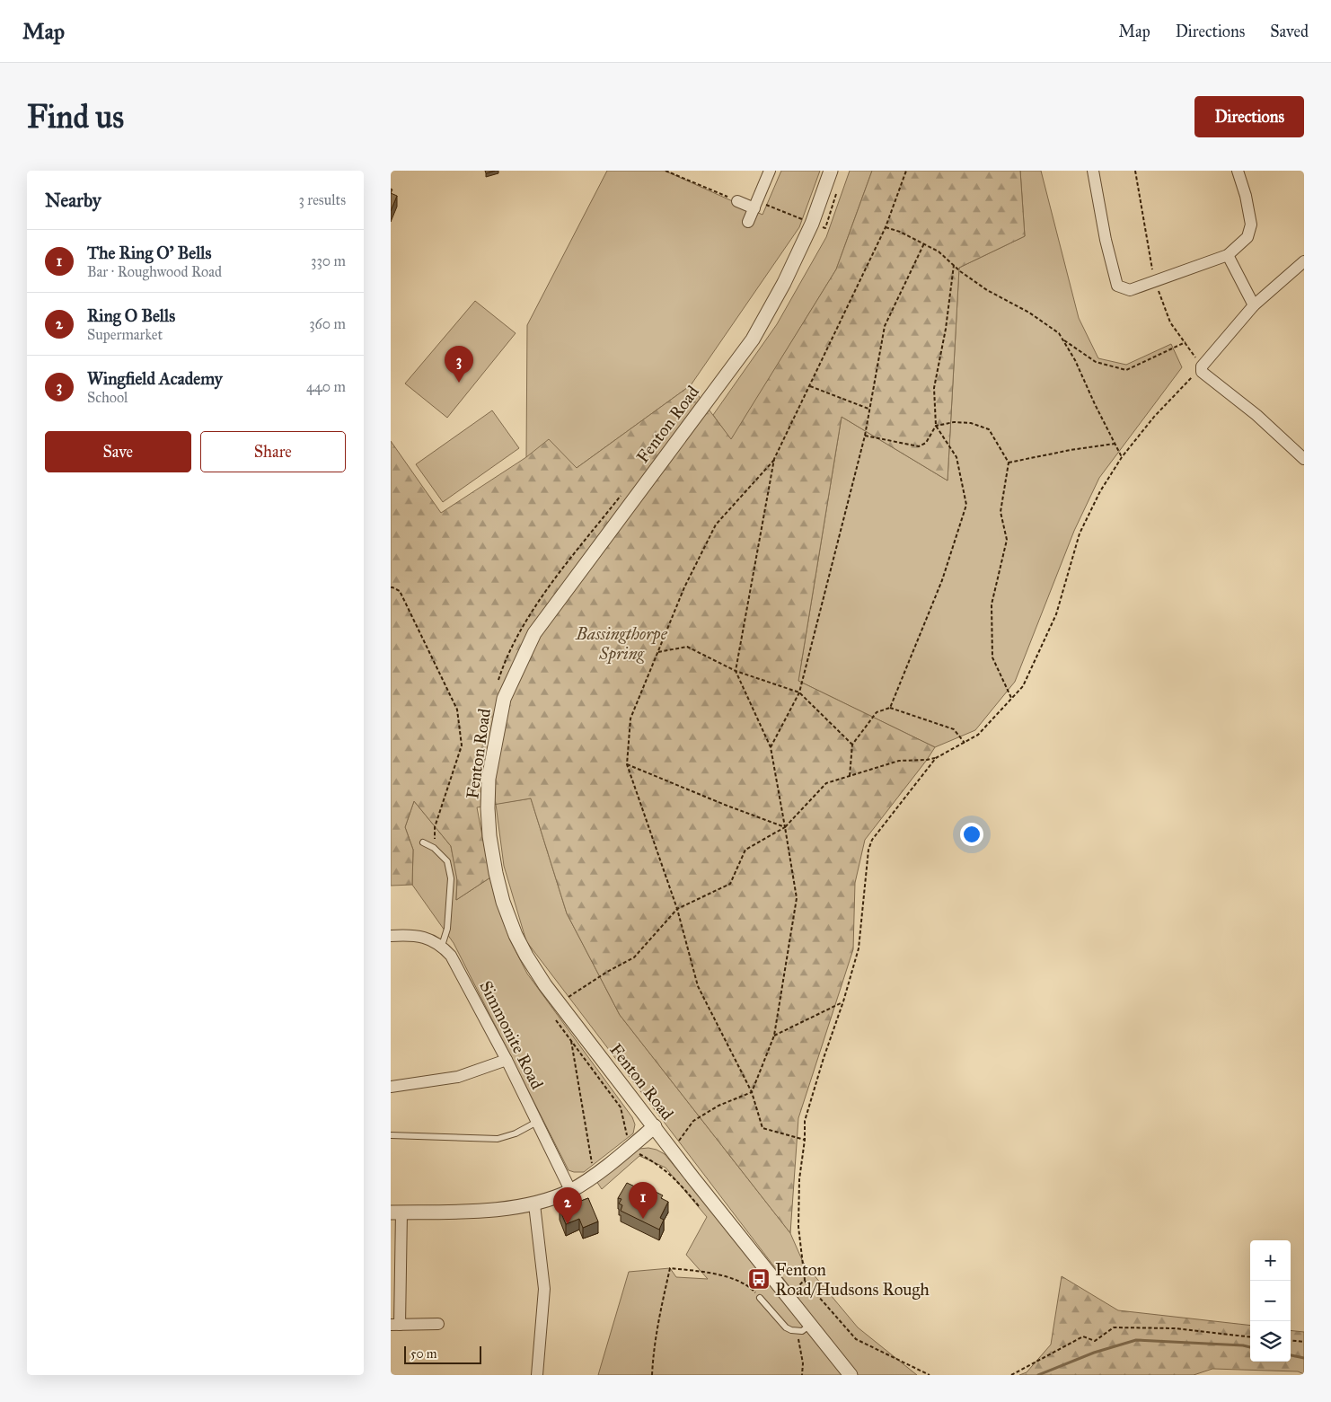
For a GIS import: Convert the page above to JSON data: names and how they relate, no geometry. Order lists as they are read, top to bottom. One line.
{"streets":{"street":["Fenton Road","Simmonite Road"]},"parks":["Bassingthorpe Spring"],"places":{"bus stop":["Fenton Road/Hudsons Rough"]},"scale_bar":"50 m","page":{"header":"Map","nav":["Map","Directions","Saved"],"buttons":["Directions",["Save","Share"]],"title":"Find us","heading":["Nearby","3 results"],"list":[{"mark":"1","name":"The Ring O' Bells","note":"Bar · Roughwood Road","value":"330 m"},{"mark":"2","name":"Ring O Bells","note":"Supermarket","value":"360 m"},{"mark":"3","name":"Wingfield Academy","note":"School","value":"440 m"}],"pins":["3","1","2"],"map_buttons":["+","−"],"scale":"50 m"}}
